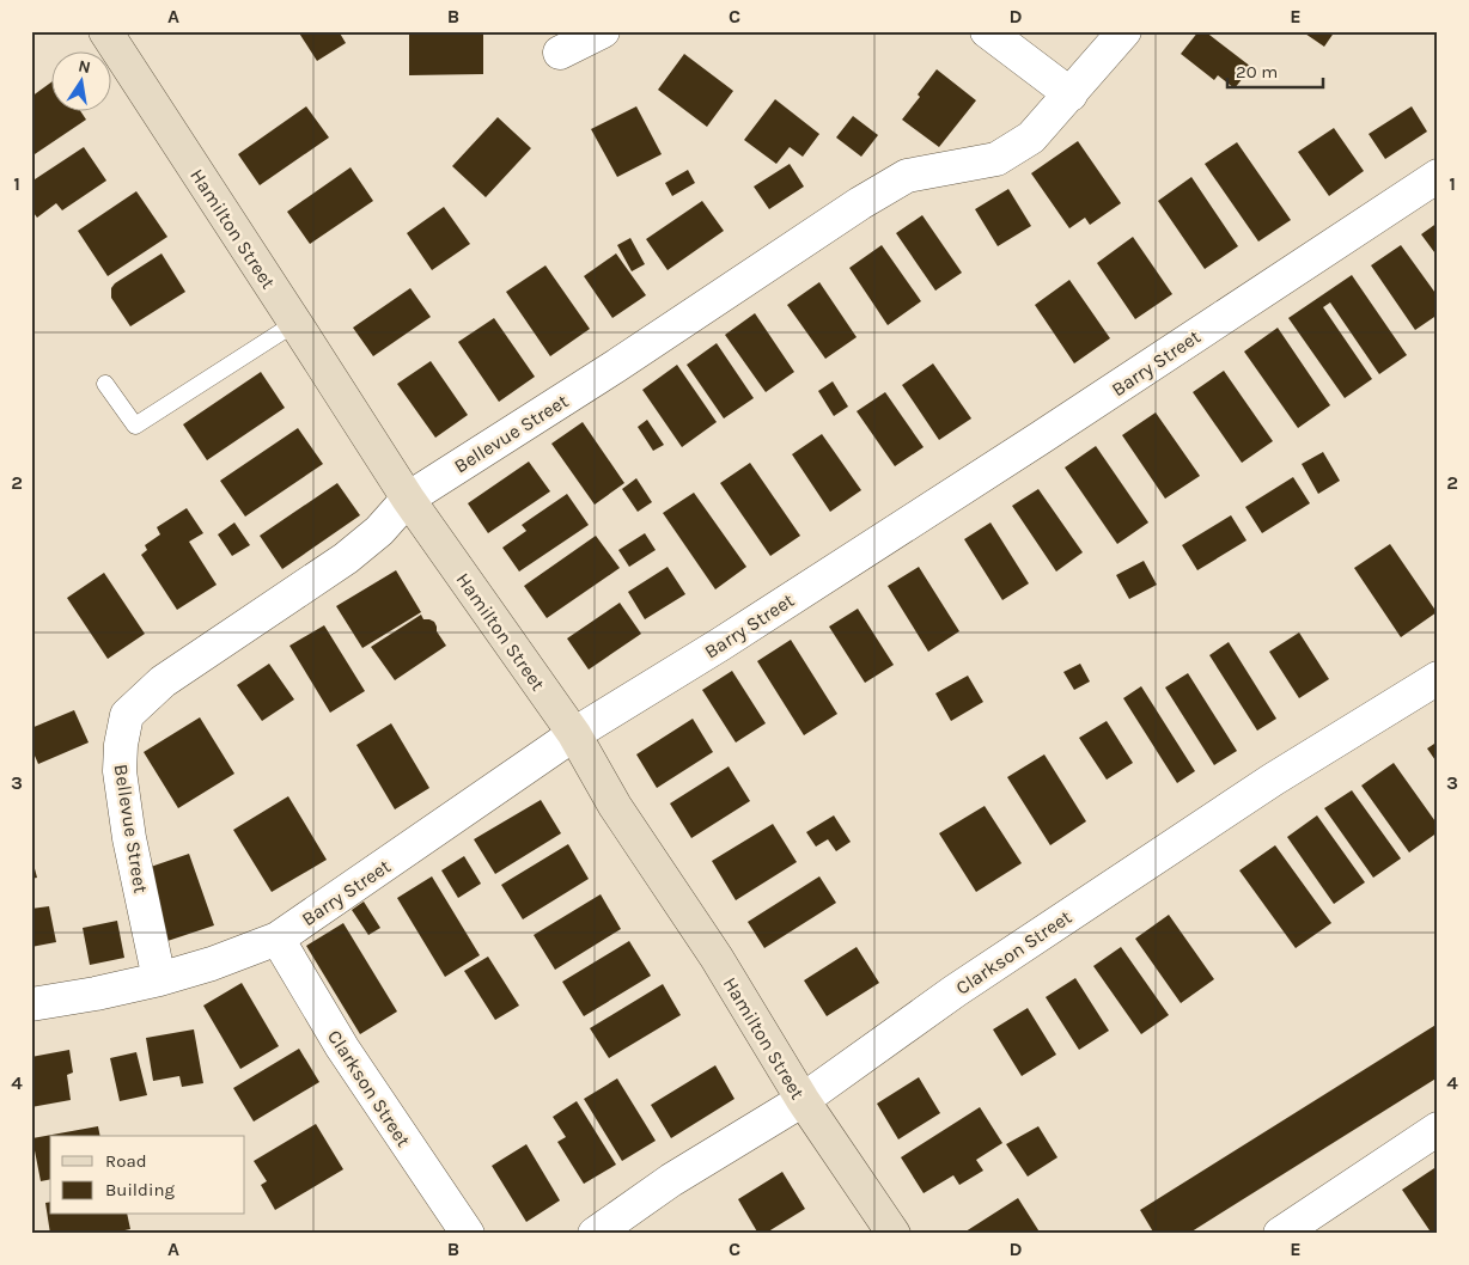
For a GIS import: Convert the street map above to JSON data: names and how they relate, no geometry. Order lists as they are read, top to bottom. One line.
{"streets":{"street":["Hamilton Street","Barry Street","Bellevue Street","Clarkson Street"]},"crossings":[["Hamilton Street","Barry Street"],["Hamilton Street","Bellevue Street"],["Hamilton Street","Clarkson Street"],["Barry Street","Bellevue Street"],["Barry Street","Clarkson Street"]],"legend":["Road","Building"],"scale_bar":"20 m","north":"top","grid":{"columns":["A","B","C","D","E"],"rows":["1","2","3","4"]}}
